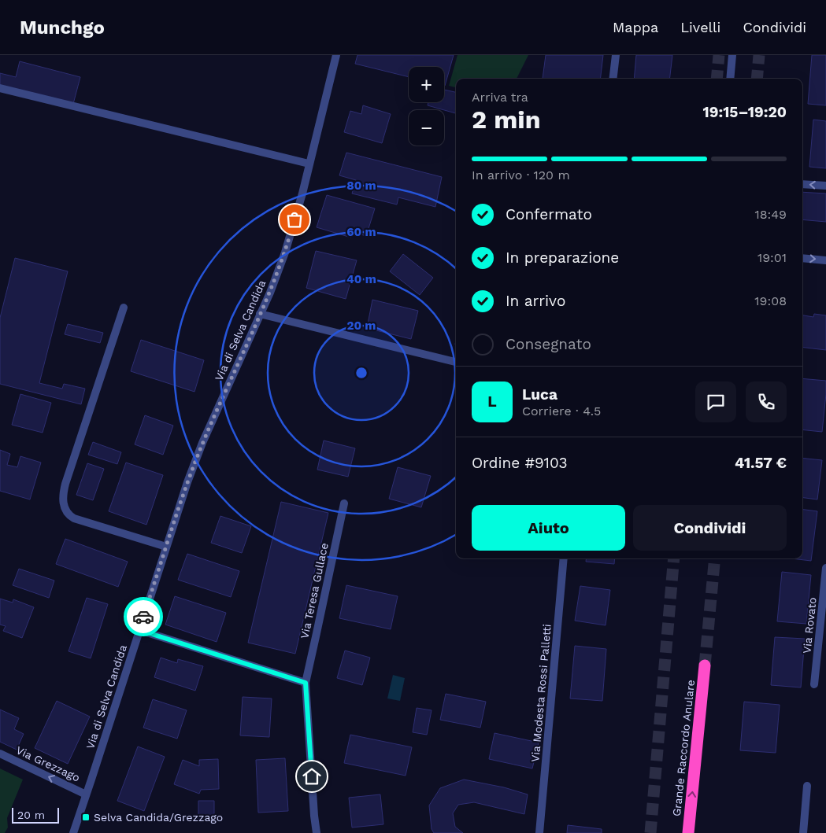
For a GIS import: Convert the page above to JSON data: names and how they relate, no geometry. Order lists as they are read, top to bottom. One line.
{"streets":{"highway":["Grande Raccordo Anulare"],"street":["Via di Selva Candida","Via Teresa Gullace","Via Rovato","Via Modesta Rossi Palletti","Via Grezzago"]},"crossings":[["Via di Selva Candida","Via Grezzago"]],"one_way":["Grande Raccordo Anulare","Via Grezzago"],"places":{"transit":["Selva Candida/Grezzago"]},"scale_bar":"20 m","page":{"header":"Munchgo","nav":["Mappa","Livelli","Condividi"],"map_buttons":["+","−"],"heading":["2 min","Arriva tra","19:15–19:20"],"panel":["Luca","Corriere · 4.5","Ordine #9103","41.57 €"],"bar":"In arrivo · 120 m","list":[["Confermato","18:49"],["In preparazione","19:01"],["In arrivo","19:08"],"Consegnato"],"round":"L","buttons":["Aiuto","Condividi"],"scale":"20 m"},"rings":["80 m","60 m","40 m","20 m"]}
